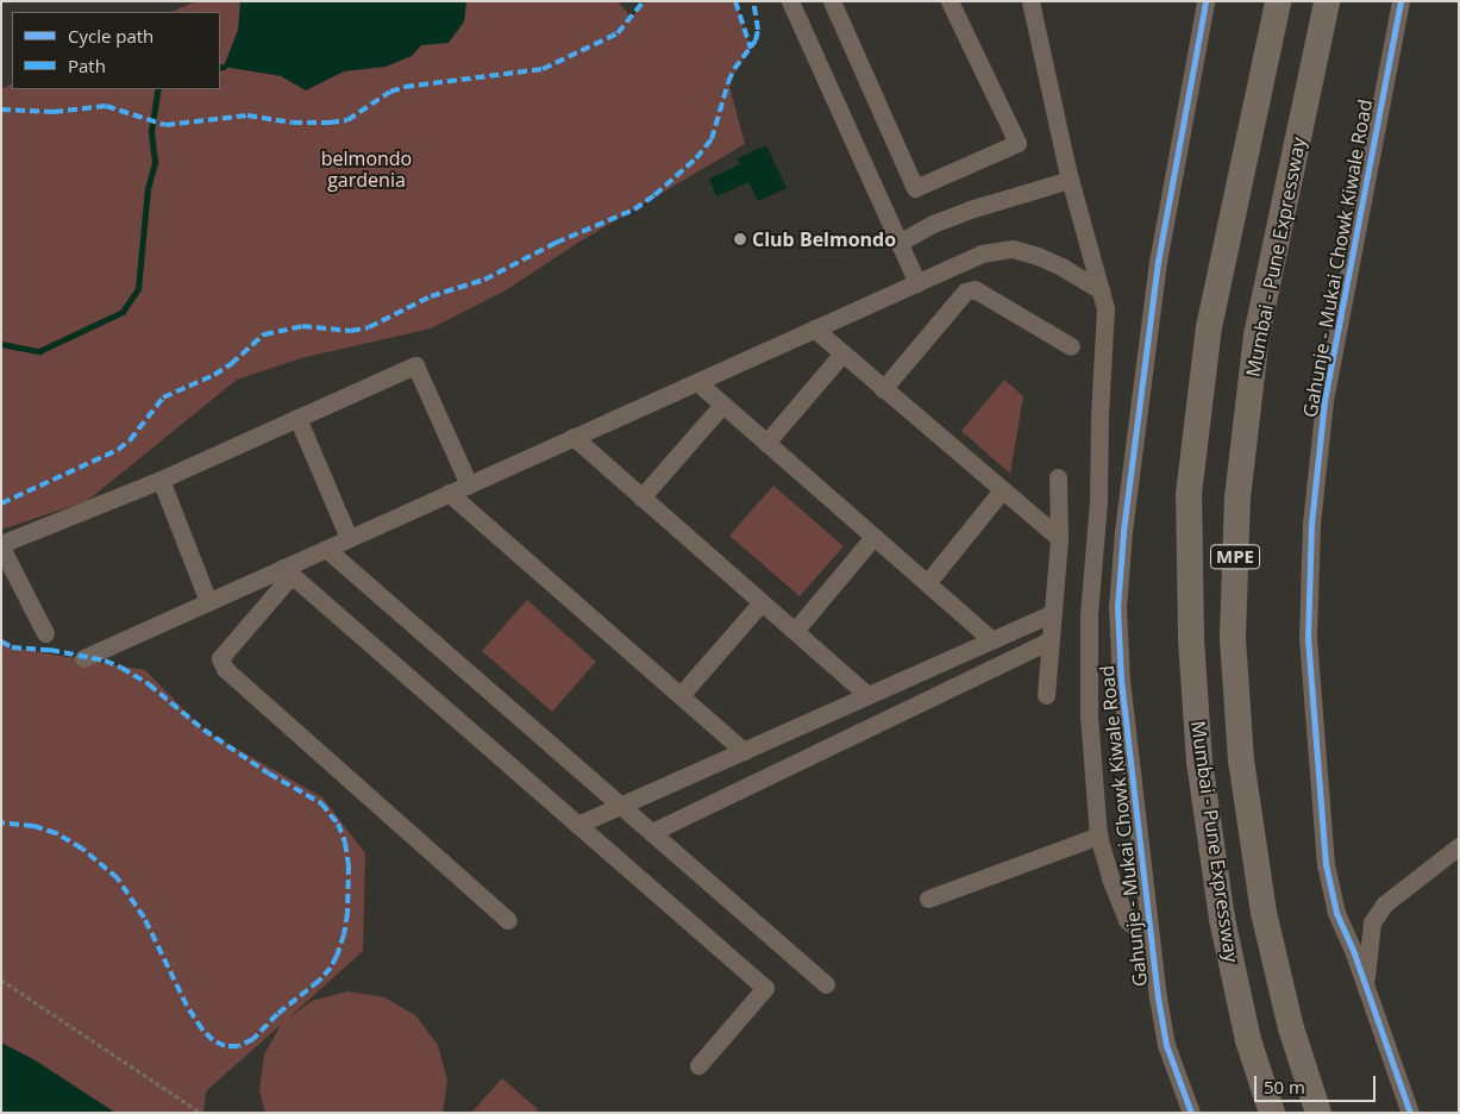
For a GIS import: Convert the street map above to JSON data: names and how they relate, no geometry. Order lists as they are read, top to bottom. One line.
{"streets":{"highway":["Mumbai - Pune Expressway","MPE"],"street":["Gahunje - Mukai Chowk Kiwale Road"]},"parks":["belmondo gardenia"],"places":["Club Belmondo"],"legend":["Cycle path","Path"],"scale_bar":"50 m"}
